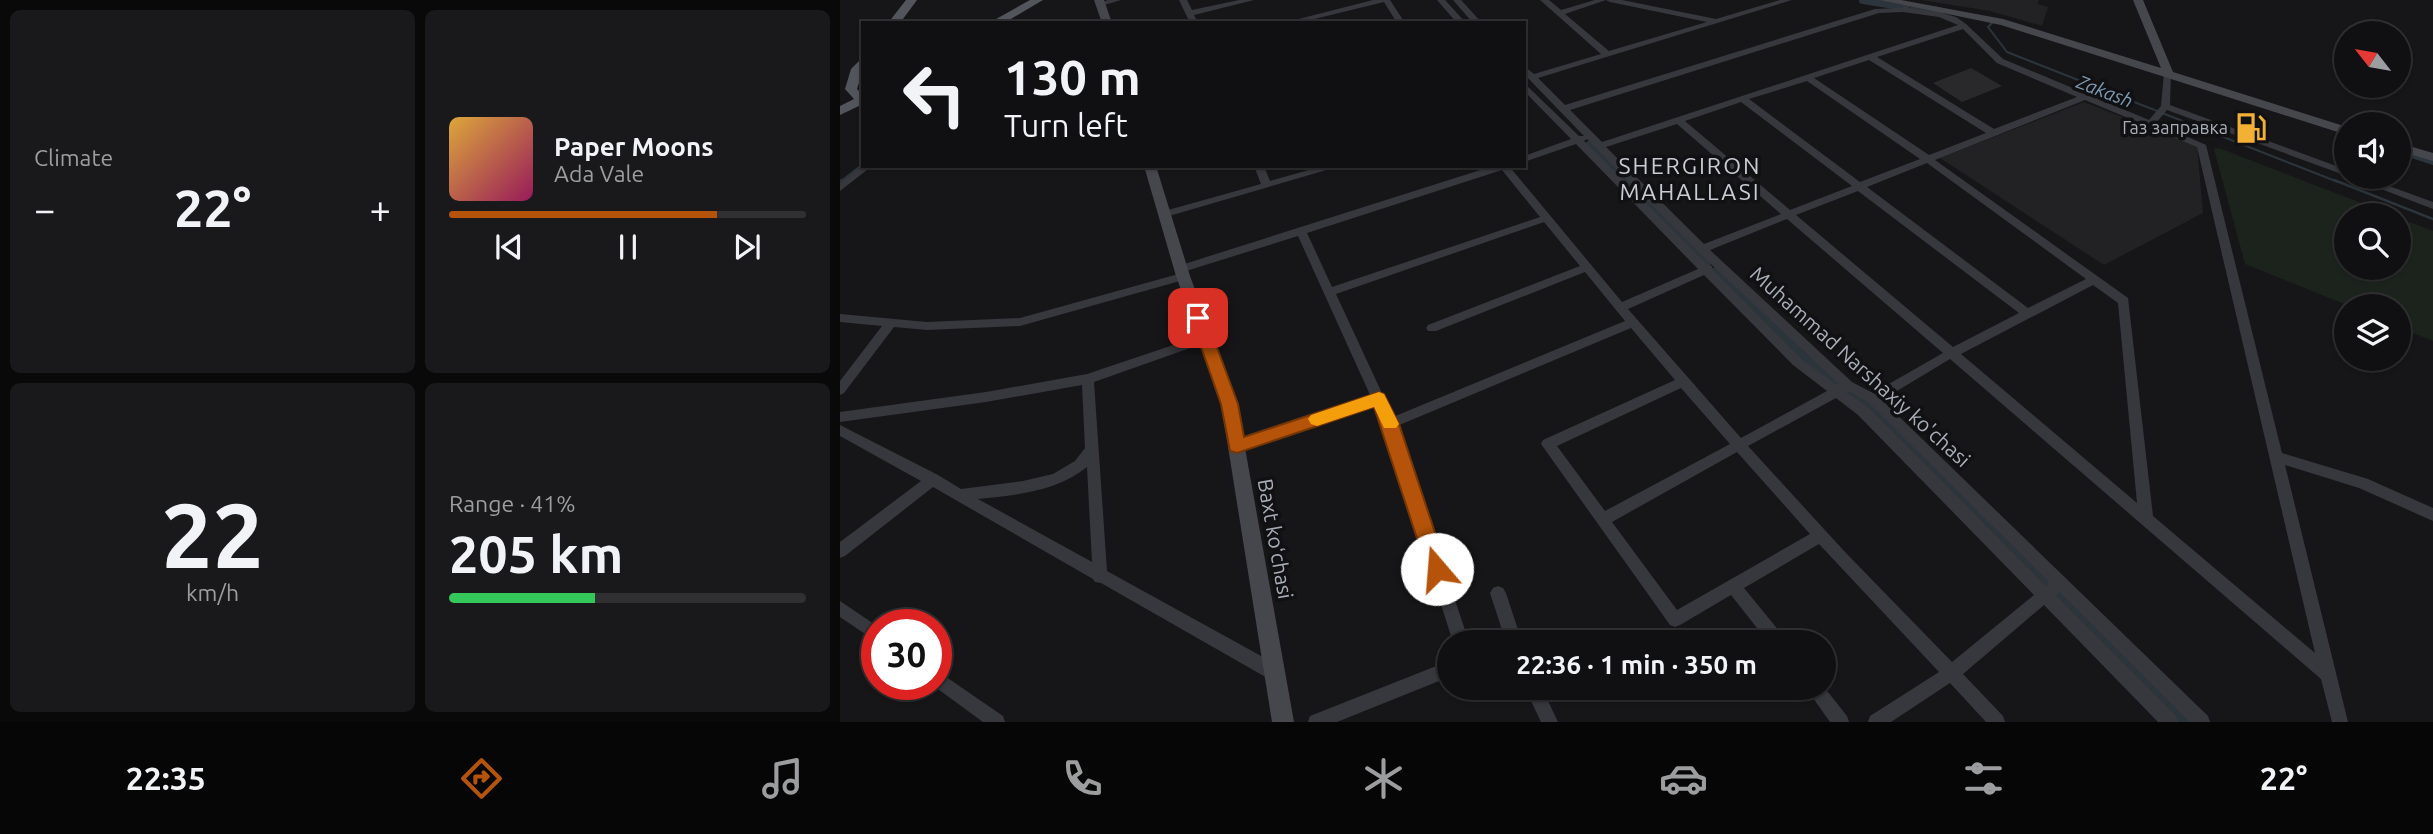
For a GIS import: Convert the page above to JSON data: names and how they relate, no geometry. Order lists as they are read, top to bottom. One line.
{"streets":{"street":["Muhammad Narshaxiy ko'chasi","Baxt koʻchasi"]},"districts":["SHERGIRON MAHALLASI"],"water":["Zakash"],"places":{"fuel station":["Газ заправка"]},"north":"top left","page":{"tile":["Climate",["22","km/h"],["Range · 41%","205 km"]],"turn":["130 m","Turn left"],"song":["Paper Moons","Ada Vale"],"heat":["−","22°","+"],"limit":"30","trip":"22:36 · 1 min · 350 m","tabs":["22:35","22°"]}}
